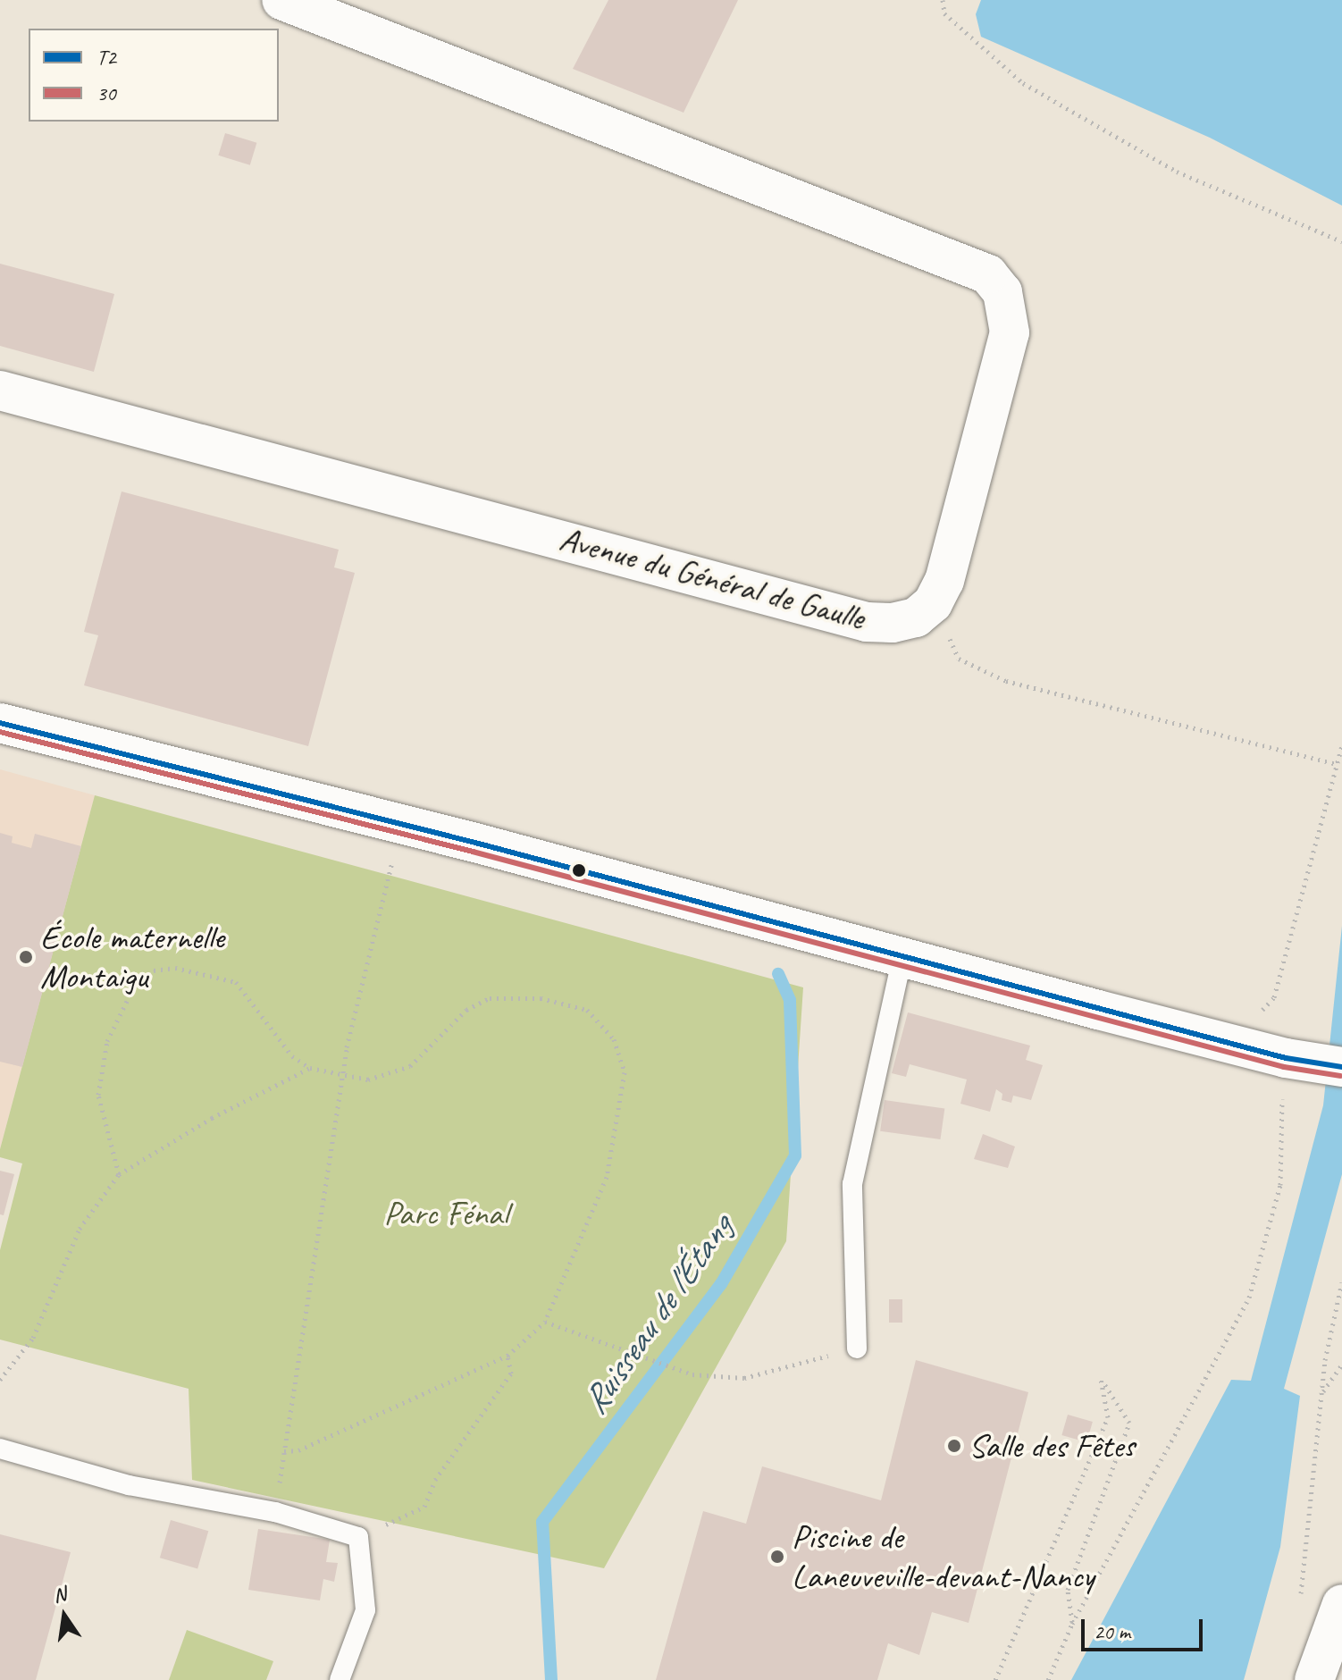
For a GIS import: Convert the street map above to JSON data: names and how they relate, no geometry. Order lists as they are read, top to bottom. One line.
{"streets":{"street":["Avenue du Général de Gaulle"]},"water":["Ruisseau de l'Étang"],"parks":["Parc Fénal"],"places":["École maternelle Montaigu","Salle des Fêtes","Piscine de Laneuveville-devant-Nancy"],"lines":["transit line T2","transit line 30"],"legend":["T2","30"],"scale_bar":"20 m","north":"top"}
